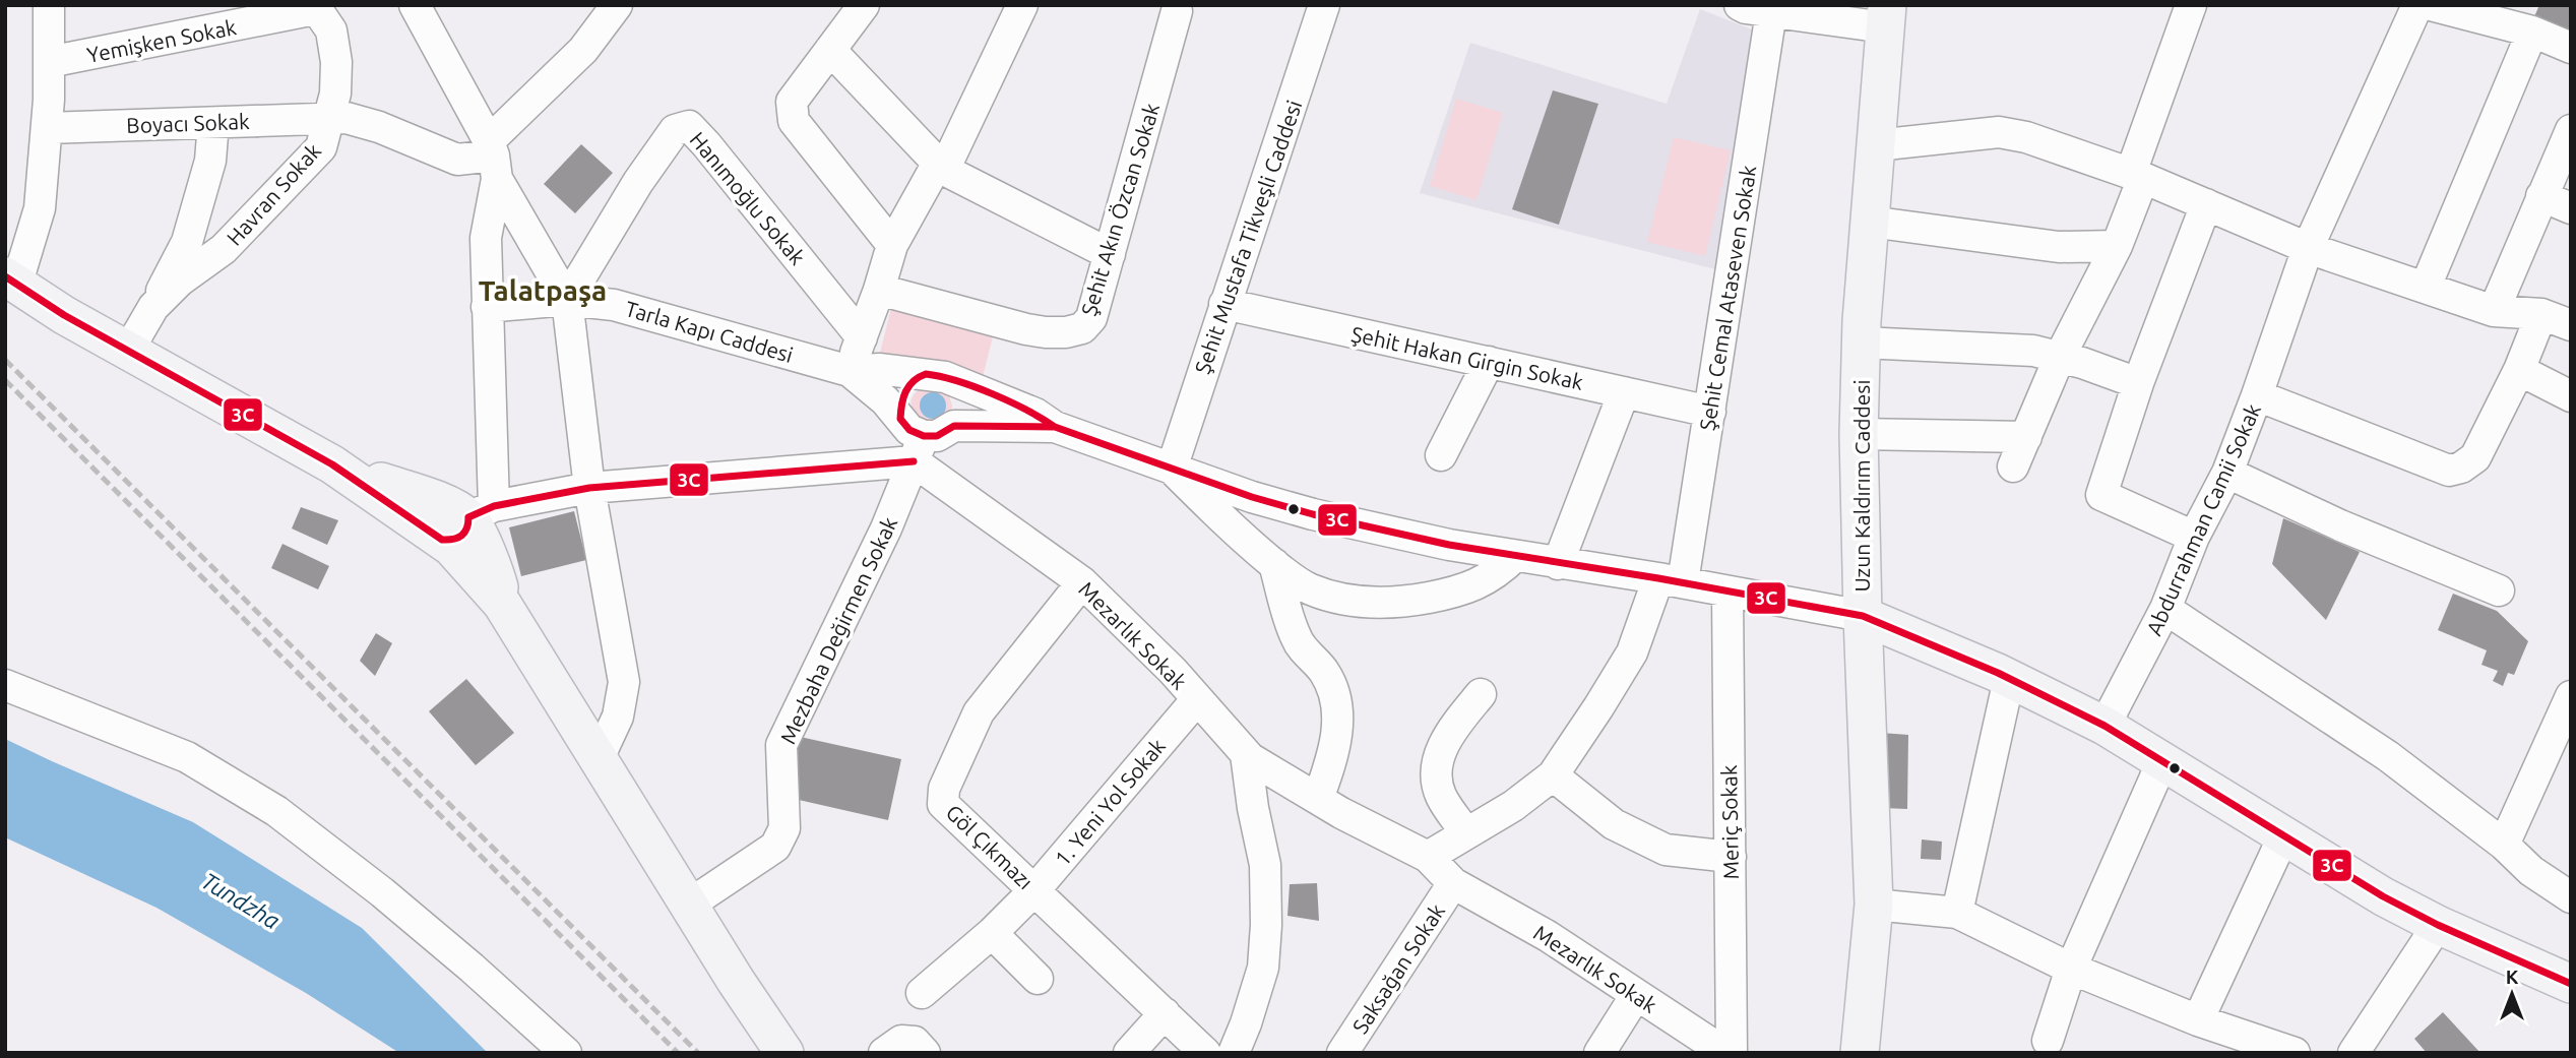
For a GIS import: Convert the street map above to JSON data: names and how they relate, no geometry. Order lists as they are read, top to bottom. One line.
{"streets":{"main road":["Uzun Kaldırım Caddesi"],"street":["Yemişken Sokak","Boyacı Sokak","Havran Sokak","Hanımoğlu Sokak","Şehit Akın Özcan Sokak","Şehit Mustafa Tikveşli Caddesi","Şehit Cemal Ataseven Sokak","Tarla Kapı Caddesi","Şehit Hakan Girgin Sokak","Abdurrahman Camii Sokak","Mezbaha Değirmen Sokak","Mezarlık Sokak","1. Yeni Yol Sokak","Meriç Sokak","Göl Çıkmazı","Saksağan Sokak"]},"crossings":[["Yemişken Sokak","Havran Sokak"],["Boyacı Sokak","Havran Sokak"],["Hanımoğlu Sokak","Tarla Kapı Caddesi"],["Şehit Mustafa Tikveşli Caddesi","Tarla Kapı Caddesi"],["Şehit Mustafa Tikveşli Caddesi","Şehit Hakan Girgin Sokak"],["Şehit Cemal Ataseven Sokak","Tarla Kapı Caddesi"],["Şehit Cemal Ataseven Sokak","Şehit Hakan Girgin Sokak"],["Şehit Cemal Ataseven Sokak","Mezarlık Sokak"],["Tarla Kapı Caddesi","Uzun Kaldırım Caddesi"],["Tarla Kapı Caddesi","Mezbaha Değirmen Sokak"],["Tarla Kapı Caddesi","Mezarlık Sokak"],["Tarla Kapı Caddesi","Meriç Sokak"],["Mezbaha Değirmen Sokak","Mezarlık Sokak"],["Mezarlık Sokak","1. Yeni Yol Sokak"],["Mezarlık Sokak","Meriç Sokak"],["Mezarlık Sokak","Göl Çıkmazı"],["Mezarlık Sokak","Saksağan Sokak"],["1. Yeni Yol Sokak","Göl Çıkmazı"]],"districts":["Talatpaşa"],"water":["Tundzha"],"lines":["transit line 3C"],"north":"top"}
